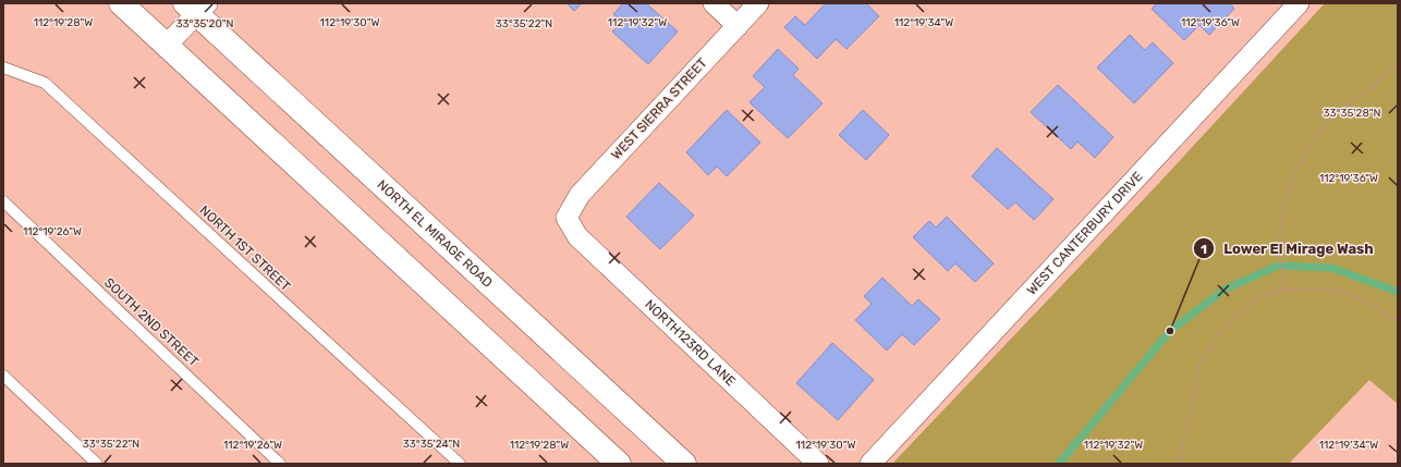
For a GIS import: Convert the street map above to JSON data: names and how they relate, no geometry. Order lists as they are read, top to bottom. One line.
{"streets":{"main road":["NORTH EL MIRAGE ROAD"],"street":["WEST SIERRA STREET","WEST CANTERBURY DRIVE","NORTH123RD LANE"],"lane":["NORTH 1ST STREET","SOUTH 2ND STREET"]},"crossings":[["WEST SIERRA STREET","NORTH123RD LANE"]],"places":["Lower El Mirage Wash"],"coordinates":["112°19'32\"W","112°19'28\"W","112°19'30\"W","112°19'34\"W","112°19'36\"W","33°35'20\"N","33°35'22\"N","33°35'28\"N","112°19'26\"W","33°35'24\"N"]}
